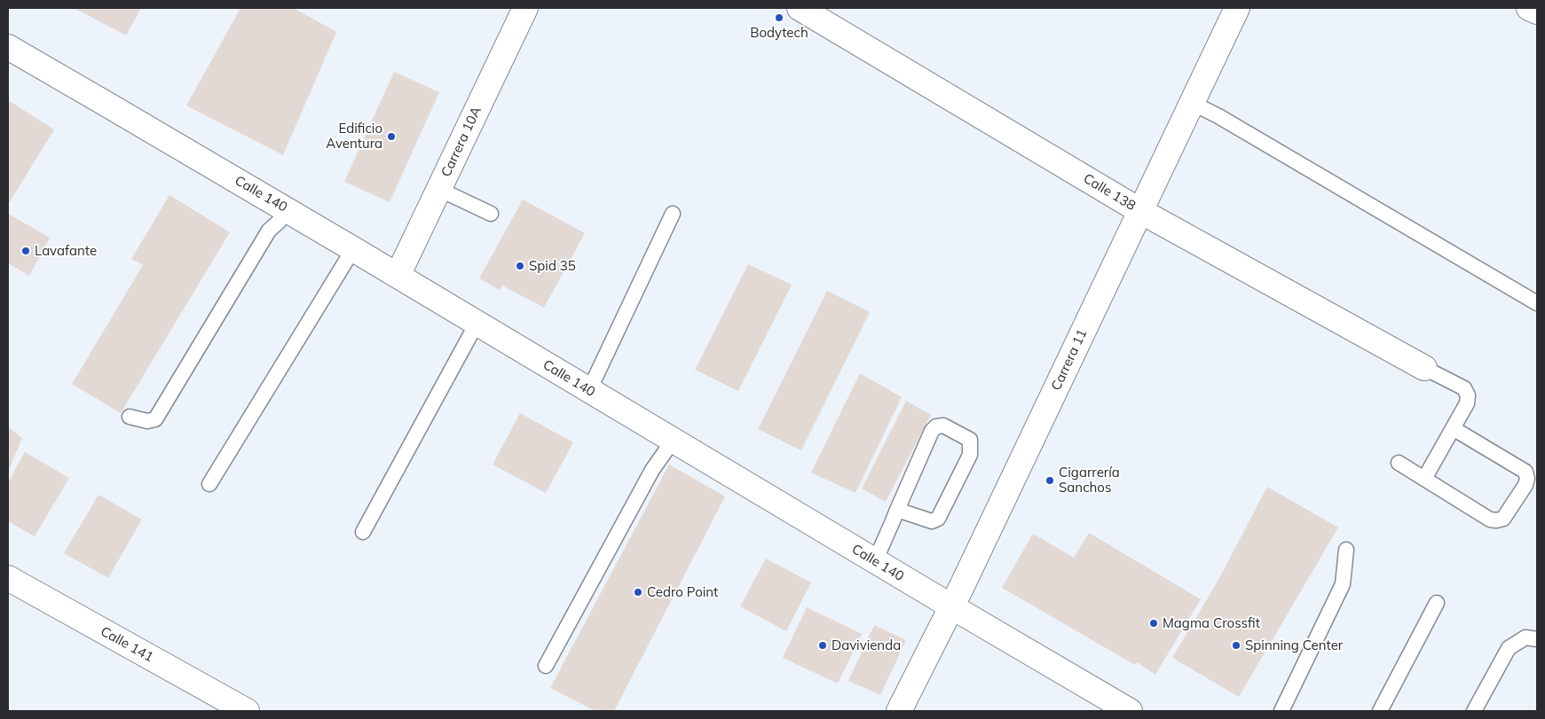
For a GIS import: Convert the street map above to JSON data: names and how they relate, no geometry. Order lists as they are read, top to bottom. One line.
{"streets":{"street":["Carrera 10A","Calle 138","Calle 140","Carrera 11","Calle 141"]},"crossings":[["Carrera 10A","Calle 140"],["Calle 138","Carrera 11"],["Calle 140","Carrera 11"]],"places":["Bodytech","Edificio Aventura","Lavafante","Spid 35","Cigarrería Sanchos","Cedro Point","Magma Crossfit","Davivienda","Spinning Center"]}
